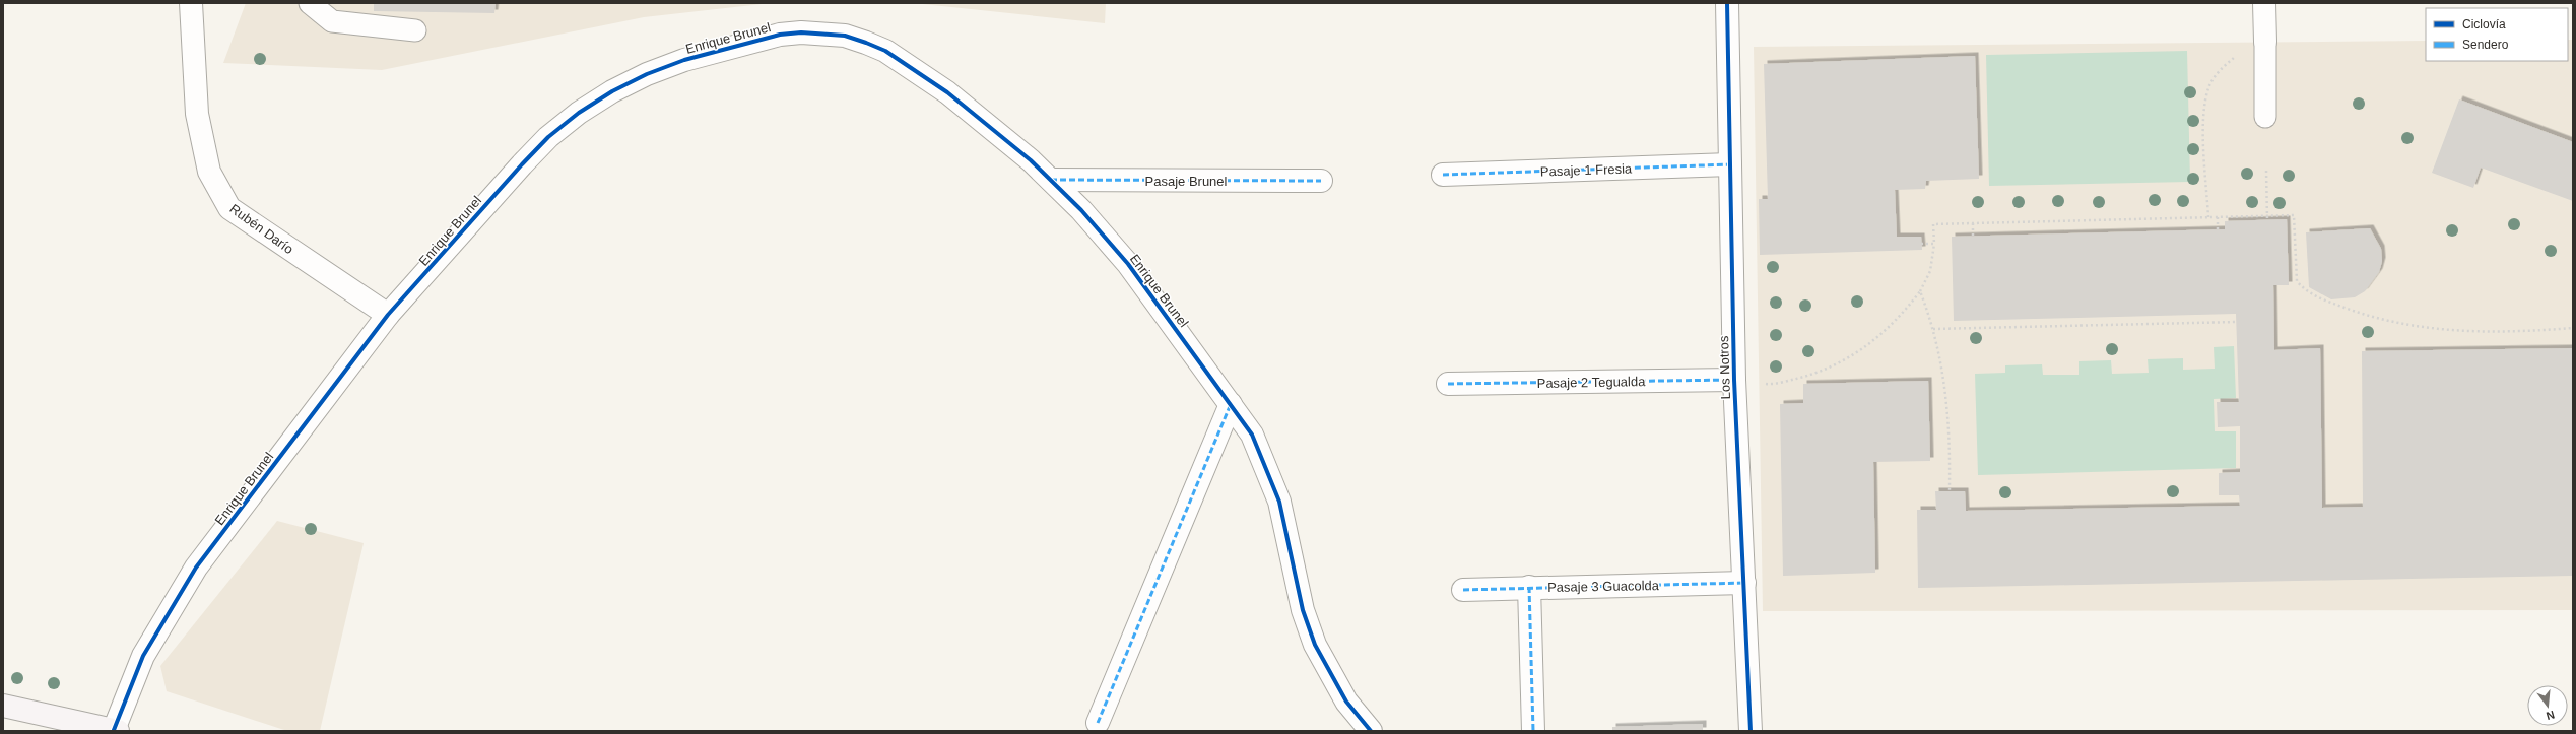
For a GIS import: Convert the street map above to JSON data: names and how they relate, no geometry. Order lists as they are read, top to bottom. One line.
{"streets":{"street":["Enrique Brunel","Pasaje 1 Fresia","Pasaje Brunel","Rubén Darío","Los Notros","Pasaje 2 Tegualda","Pasaje 3 Guacolda"]},"crossings":[["Enrique Brunel","Pasaje Brunel"],["Enrique Brunel","Rubén Darío"],["Pasaje 1 Fresia","Los Notros"],["Los Notros","Pasaje 2 Tegualda"],["Los Notros","Pasaje 3 Guacolda"]],"legend":["Ciclovía","Sendero"],"north":"bottom"}
